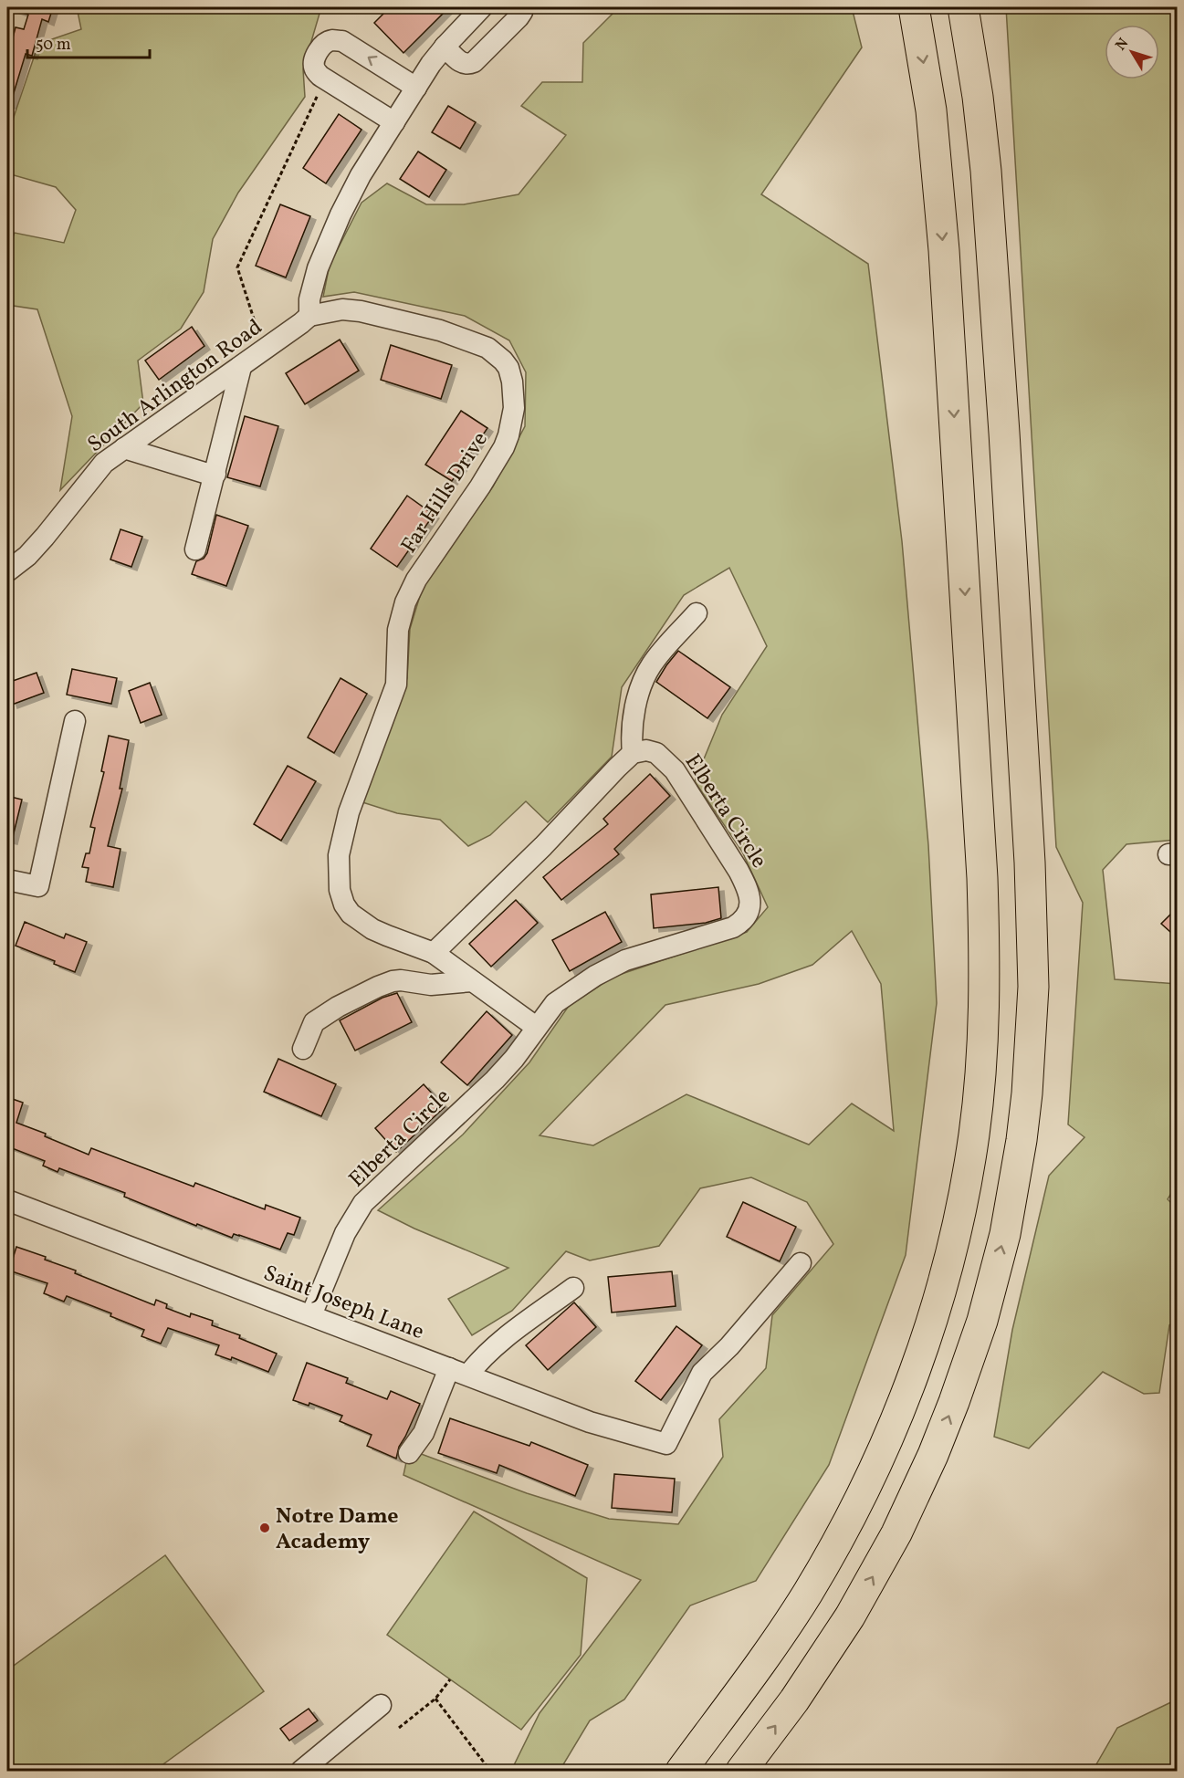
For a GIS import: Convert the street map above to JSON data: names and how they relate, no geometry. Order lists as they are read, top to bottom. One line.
{"streets":{"street":["South Arlington Road","Far Hills Drive","Elberta Circle","Saint Joseph Lane"]},"crossings":[["South Arlington Road","Far Hills Drive"],["Far Hills Drive","Elberta Circle"],["Elberta Circle","Saint Joseph Lane"]],"places":["Notre Dame Academy"],"scale_bar":"50 m","north":"top left"}
